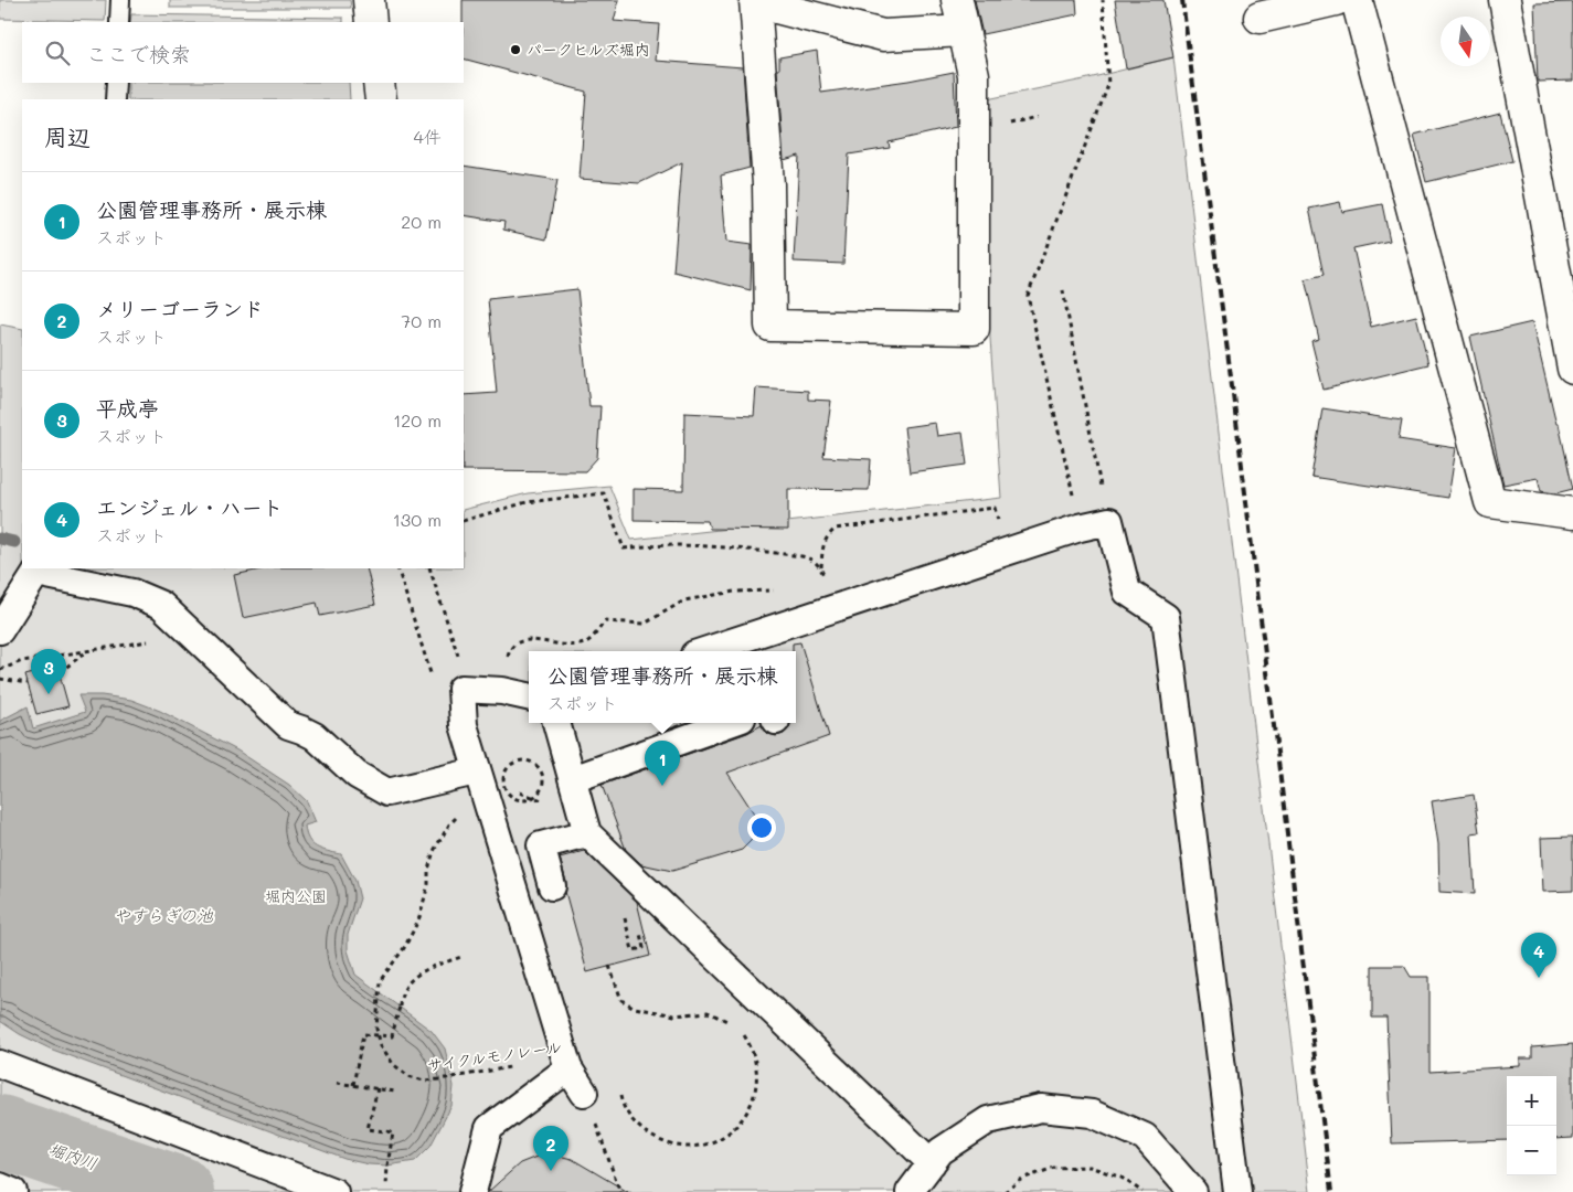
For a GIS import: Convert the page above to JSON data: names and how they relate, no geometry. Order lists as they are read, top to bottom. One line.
{"streets":{"path":["サイクルモノレール"]},"water":["やすらぎの池","堀内川"],"parks":["堀内公園"],"places":["パークヒルズ堀内"],"north":"bottom","page":{"search":"ここで検索","heading":["周辺","4件"],"list":[{"mark":"1","name":"公園管理事務所・展示棟","note":"スポット","value":"20 m"},{"mark":"2","name":"メリーゴーランド","note":"スポット","value":"70 m"},{"mark":"3","name":"平成亭","note":"スポット","value":"120 m"},{"mark":"4","name":"エンジェル・ハート","note":"スポット","value":"130 m"}],"pins":["3","1","4","2"],"popup":["公園管理事務所・展示棟","スポット"],"map_buttons":["+","−"]}}
